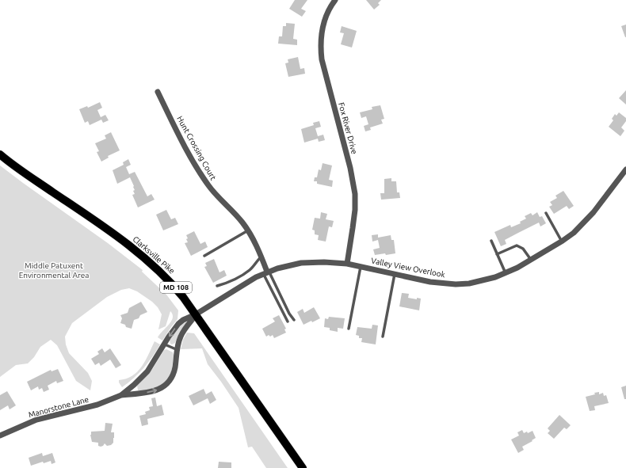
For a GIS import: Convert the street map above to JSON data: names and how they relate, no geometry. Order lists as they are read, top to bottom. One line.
{"streets":{"main road":["Clarksville Pike","MD 108"],"street":["Fox River Drive","Hunt Crossing Court","Valley View Overlook","Manorstone Lane"]},"crossings":[["Fox River Drive","Valley View Overlook"],["Hunt Crossing Court","Valley View Overlook"],["Clarksville Pike","Valley View Overlook"],["Clarksville Pike","Manorstone Lane"],["Valley View Overlook","Manorstone Lane"]],"parks":["Middle Patuxent Environmental Area"]}
